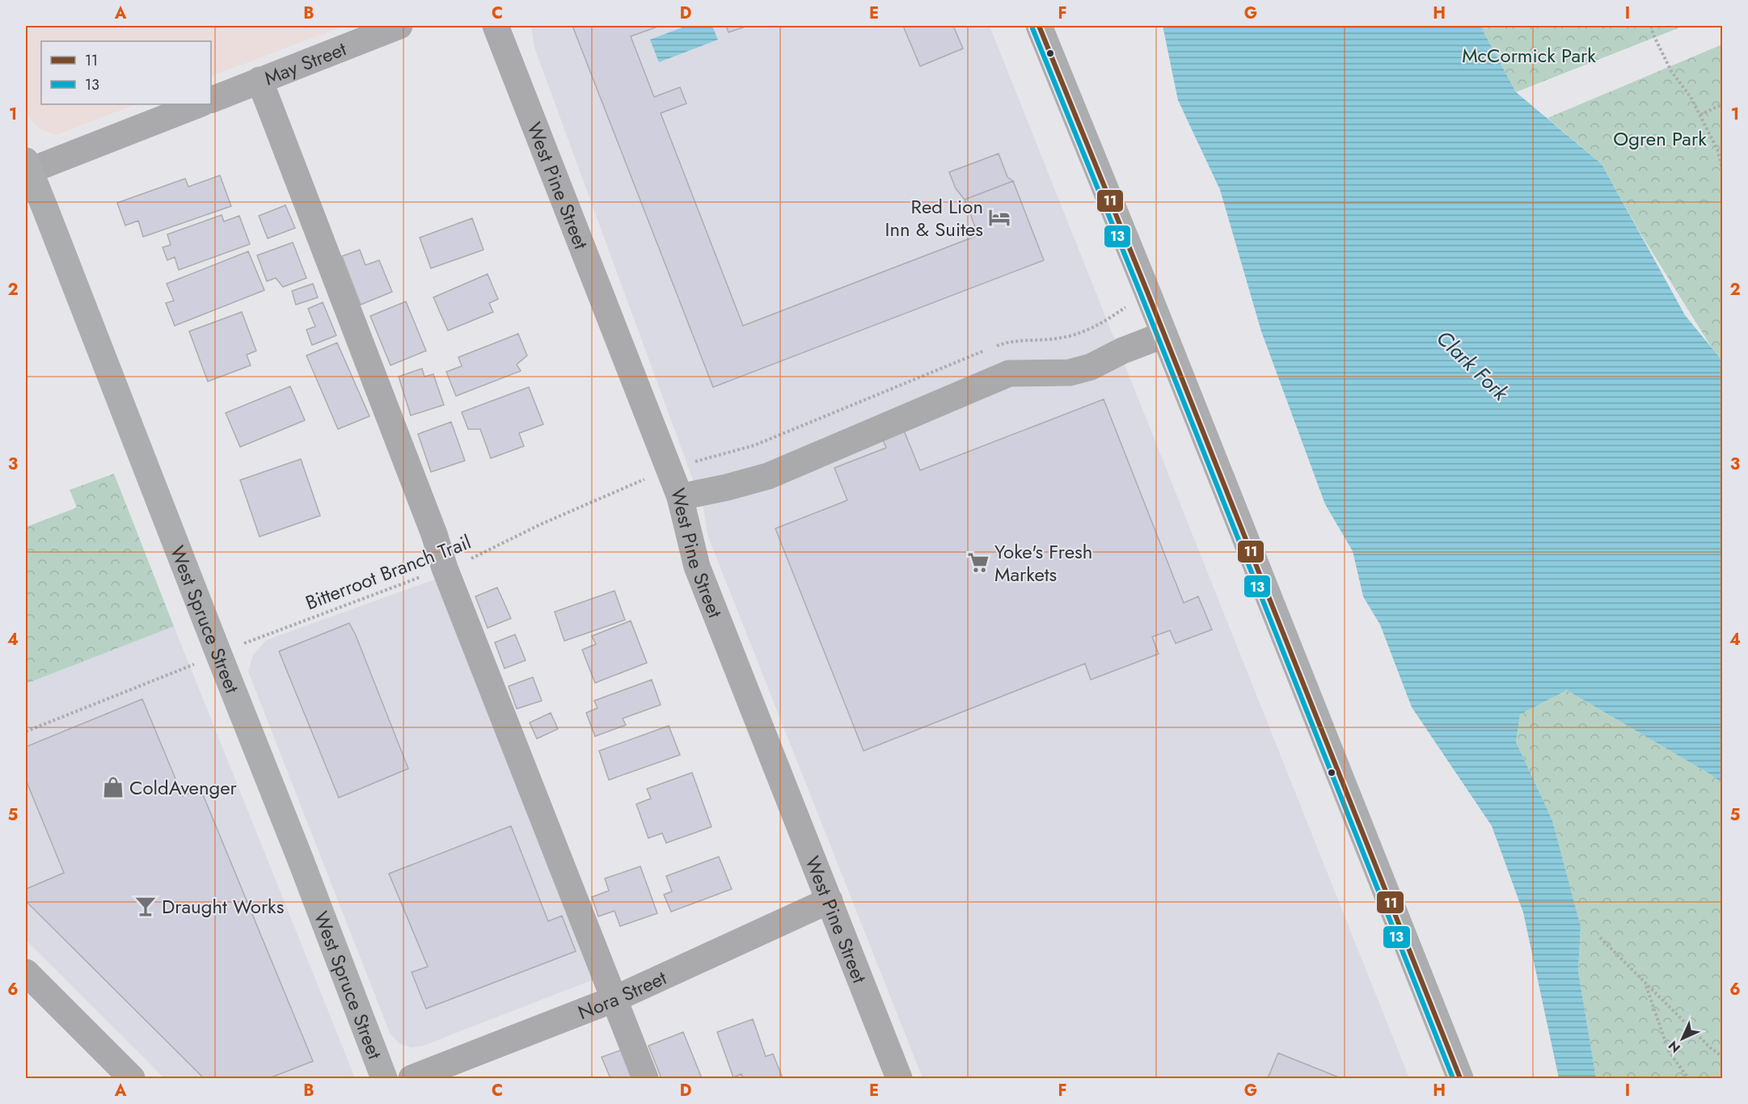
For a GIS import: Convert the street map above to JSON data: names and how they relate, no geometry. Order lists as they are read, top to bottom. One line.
{"streets":{"main road":["West Spruce Street"],"street":["May Street","West Pine Street","Nora Street"],"path":["Bitterroot Branch Trail"]},"crossings":[["West Pine Street","Nora Street"]],"water":["Clark Fork"],"parks":["McCormick Park","Ogren Park"],"places":{"hotel":["Red Lion Inn & Suites"],"supermarket":["Yoke's Fresh Markets"],"shop":["ColdAvenger"],"bar":["Draught Works"]},"lines":["transit line 11","transit line 13"],"legend":["11","13"],"north":"bottom left","grid":{"columns":["A","B","C","D","E","F","G","H","I"],"rows":["1","2","3","4","5","6"]}}
